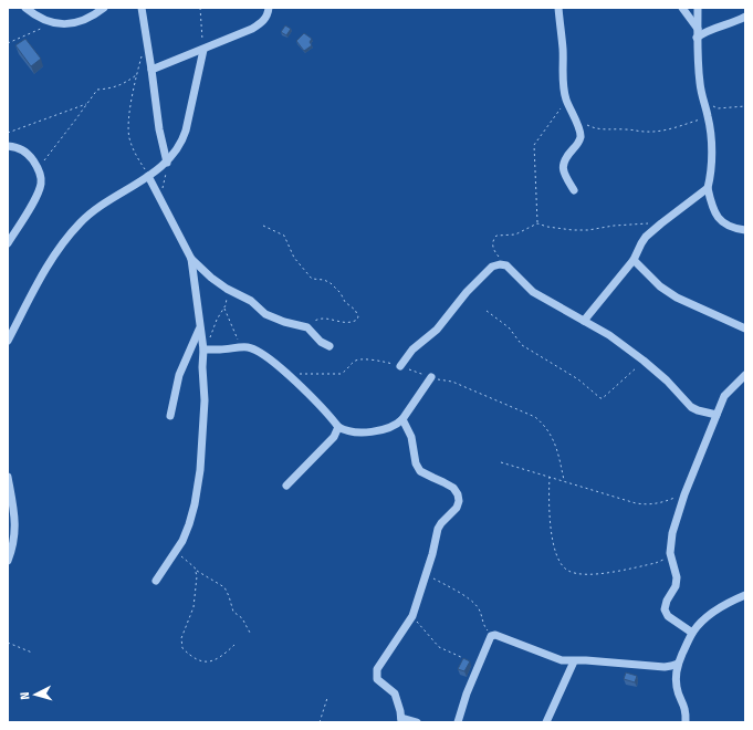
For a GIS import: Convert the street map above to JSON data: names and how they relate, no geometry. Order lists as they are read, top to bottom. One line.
{"north":"left"}
